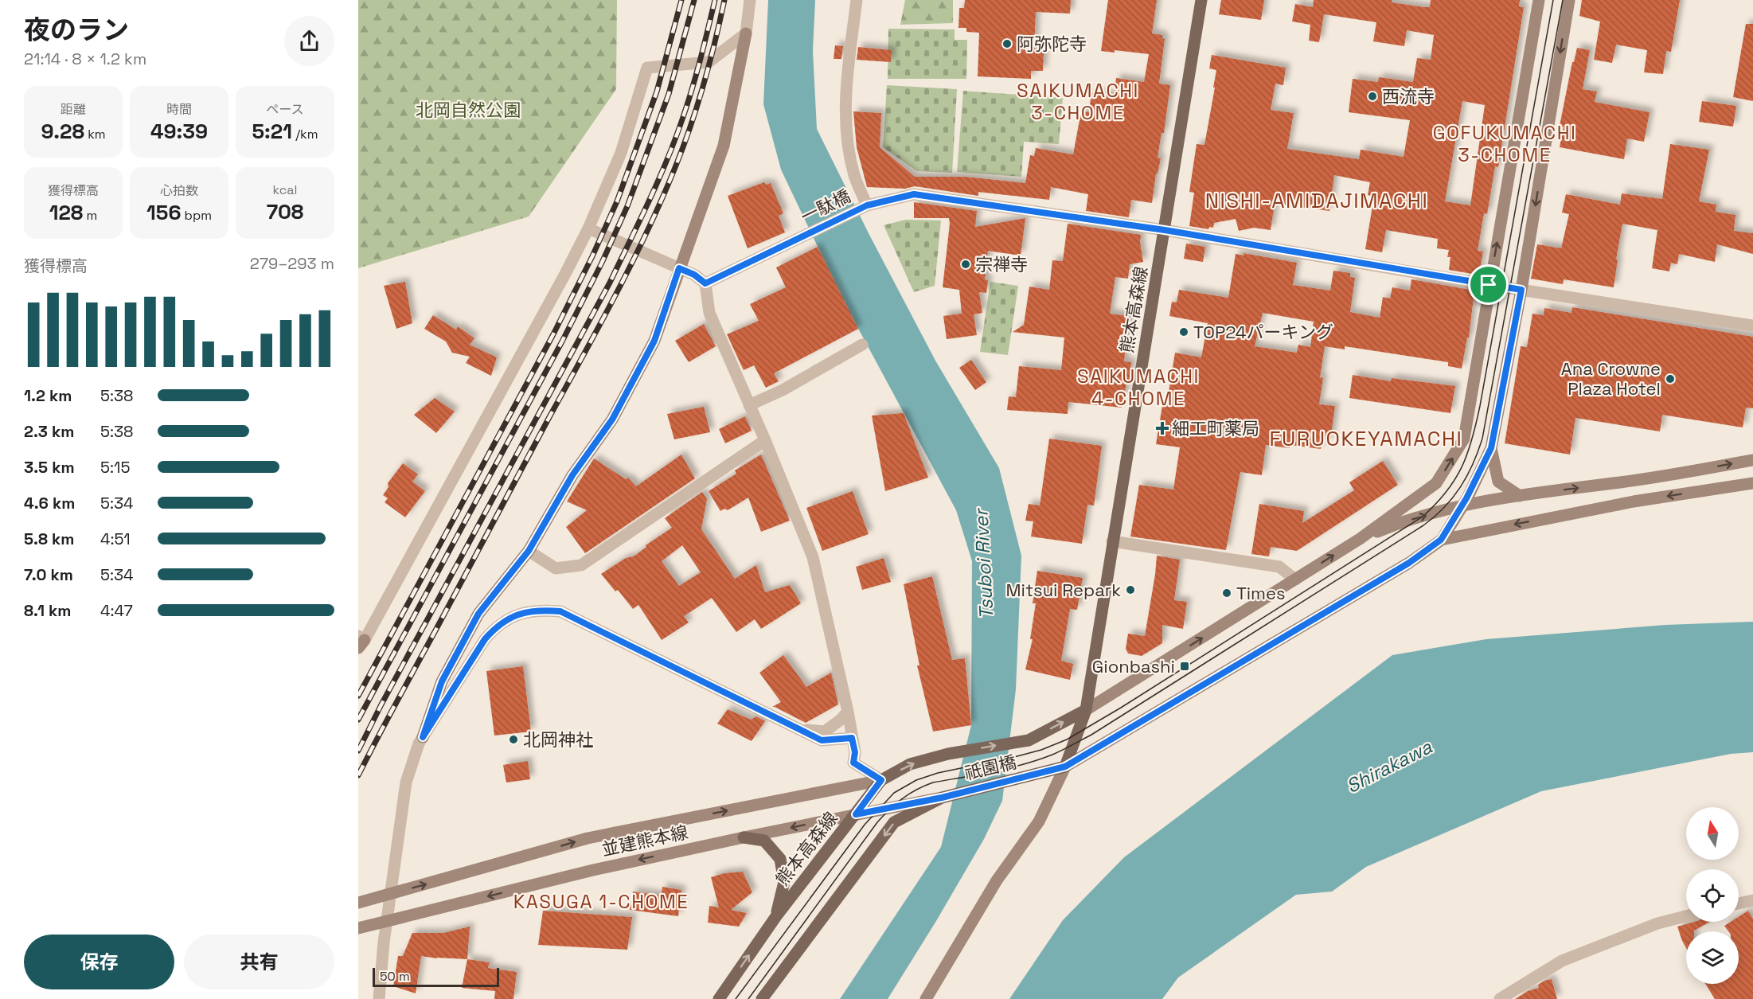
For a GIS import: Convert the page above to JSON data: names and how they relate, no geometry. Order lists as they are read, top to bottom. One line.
{"streets":{"main road":["熊本高森線","祇園橋"],"street":["一駄橋","並建熊本線"]},"crossings":[["一駄橋","熊本高森線"],["熊本高森線","祇園橋"],["熊本高森線","並建熊本線"],["祇園橋","並建熊本線"]],"districts":["SAIKUMACHI 3-CHOME","GOFUKUMACHI 3-CHOME","NISHI-AMIDAJIMACHI","SAIKUMACHI 4-CHOME","FURUOKEYAMACHI","KASUGA 1-CHOME"],"water":["Tsuboi River","Shirakawa"],"parks":["北岡自然公園"],"places":{"other":["阿弥陀寺","西流寺","宗禅寺","TOP24パーキング","Ana Crowne Plaza Hotel","Mitsui Repark","Times","北岡神社"],"health":["細工町薬局"],"transit":["Gionbashi"]},"scale_bar":"50 m","north":"top","page":{"heading":["夜のラン","21:14 · 8 × 1.2 km"],"stats":[["距離","9.28 km"],["時間","49:39"],["ペース","5:21 /km"],["獲得標高","128 m"],["心拍数","156 bpm"],["kcal","708"]],"chart":["獲得標高","279–293 m"],"list":[{"name":"1.2 km","note":"5:38"},{"name":"2.3 km","note":"5:38"},{"name":"3.5 km","note":"5:15"},{"name":"4.6 km","note":"5:34"},{"name":"5.8 km","note":"4:51"},{"name":"7.0 km","note":"5:34"},{"name":"8.1 km","note":"4:47"}],"buttons":["保存","共有"],"scale":"50 m"}}
